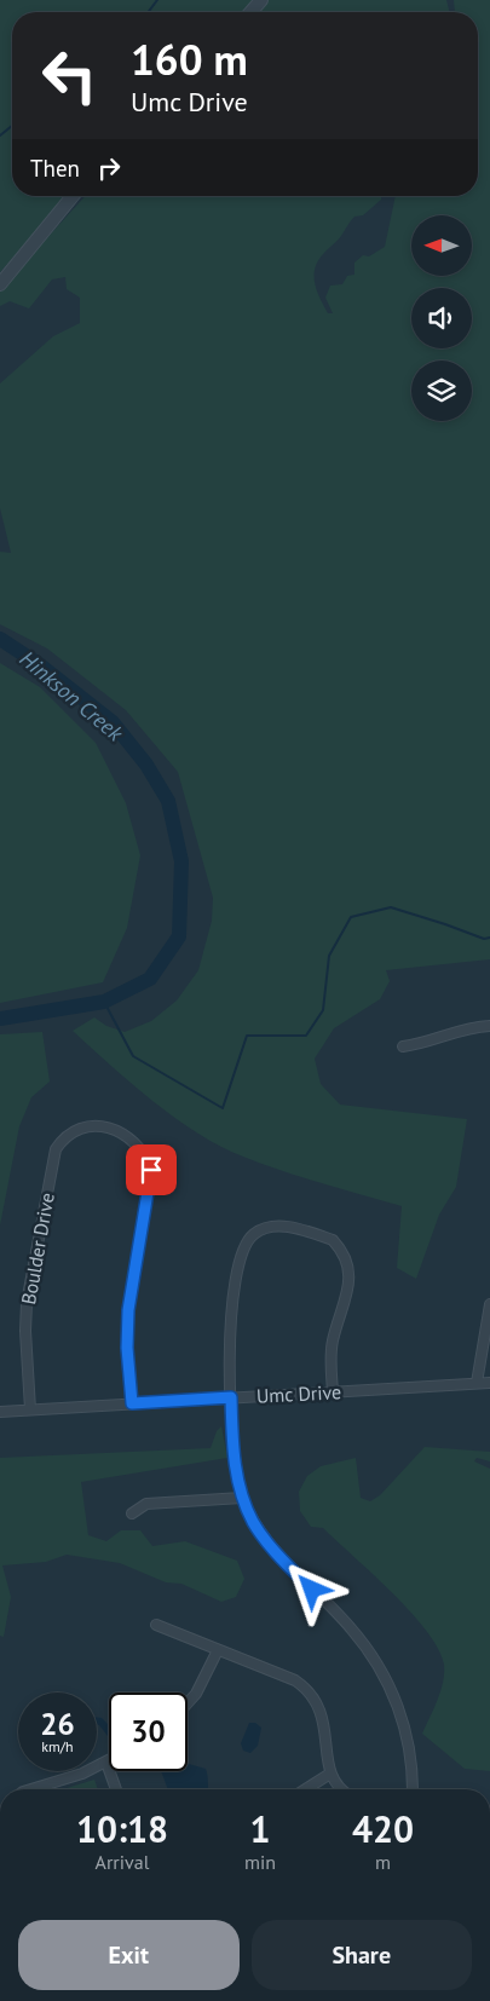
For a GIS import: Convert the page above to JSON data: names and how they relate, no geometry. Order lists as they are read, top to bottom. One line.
{"streets":{"street":["Boulder Drive","Umc Drive"]},"crossings":[["Boulder Drive","Umc Drive"]],"water":["Hinkson Creek"],"north":"left","page":{"turn":["160 m","Umc Drive"],"then":"Then","speed":"26 km/h","limit":"30","eta":["10:18","Arrival","1","min","420","m"],"buttons":["Exit","Share"]}}
